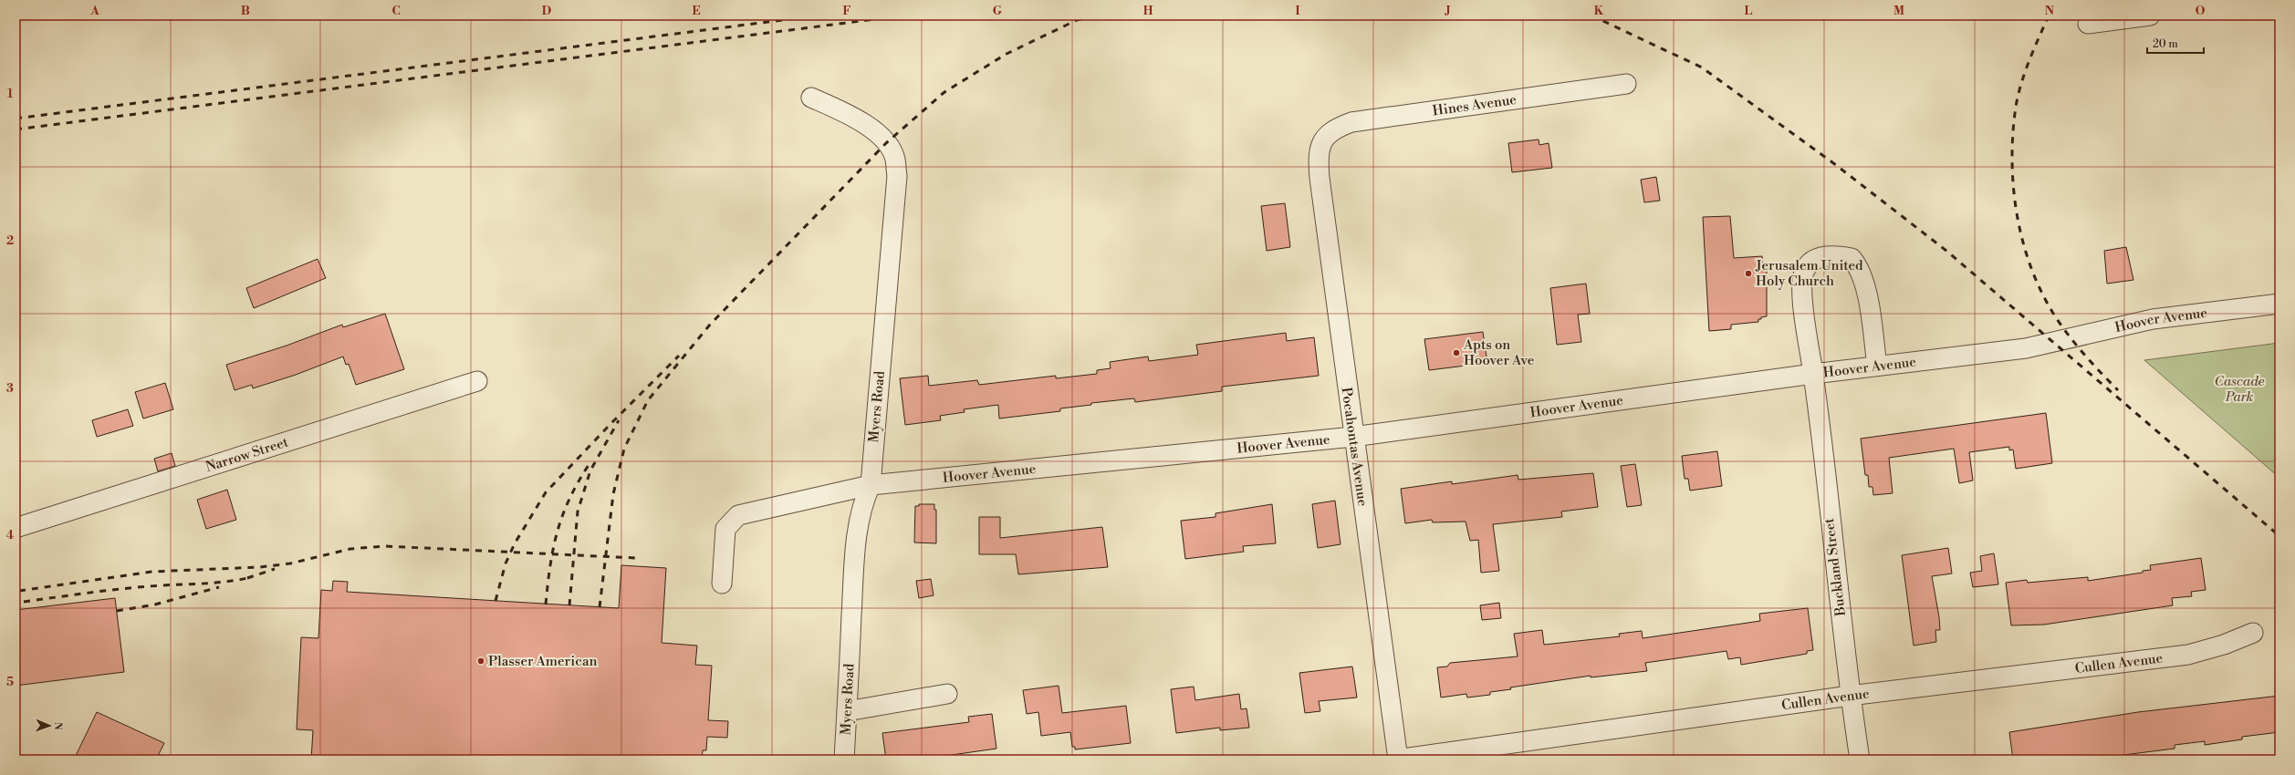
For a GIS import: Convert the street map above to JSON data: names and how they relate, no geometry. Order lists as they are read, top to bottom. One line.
{"streets":{"street":["Hines Avenue","Hoover Avenue","Myers Road","Pocahontas Avenue","Narrow Street","Buckland Street","Cullen Avenue"]},"crossings":[["Hines Avenue","Pocahontas Avenue"],["Hoover Avenue","Myers Road"],["Hoover Avenue","Pocahontas Avenue"],["Hoover Avenue","Buckland Street"],["Pocahontas Avenue","Cullen Avenue"],["Buckland Street","Cullen Avenue"]],"parks":["Cascade Park"],"places":["Jerusalem United Holy Church","Apts on Hoover Ave","Plasser American"],"scale_bar":"20 m","north":"right","grid":{"columns":["A","B","C","D","E","F","G","H","I","J","K","L","M","N","O"],"rows":["1","2","3","4","5"]}}
